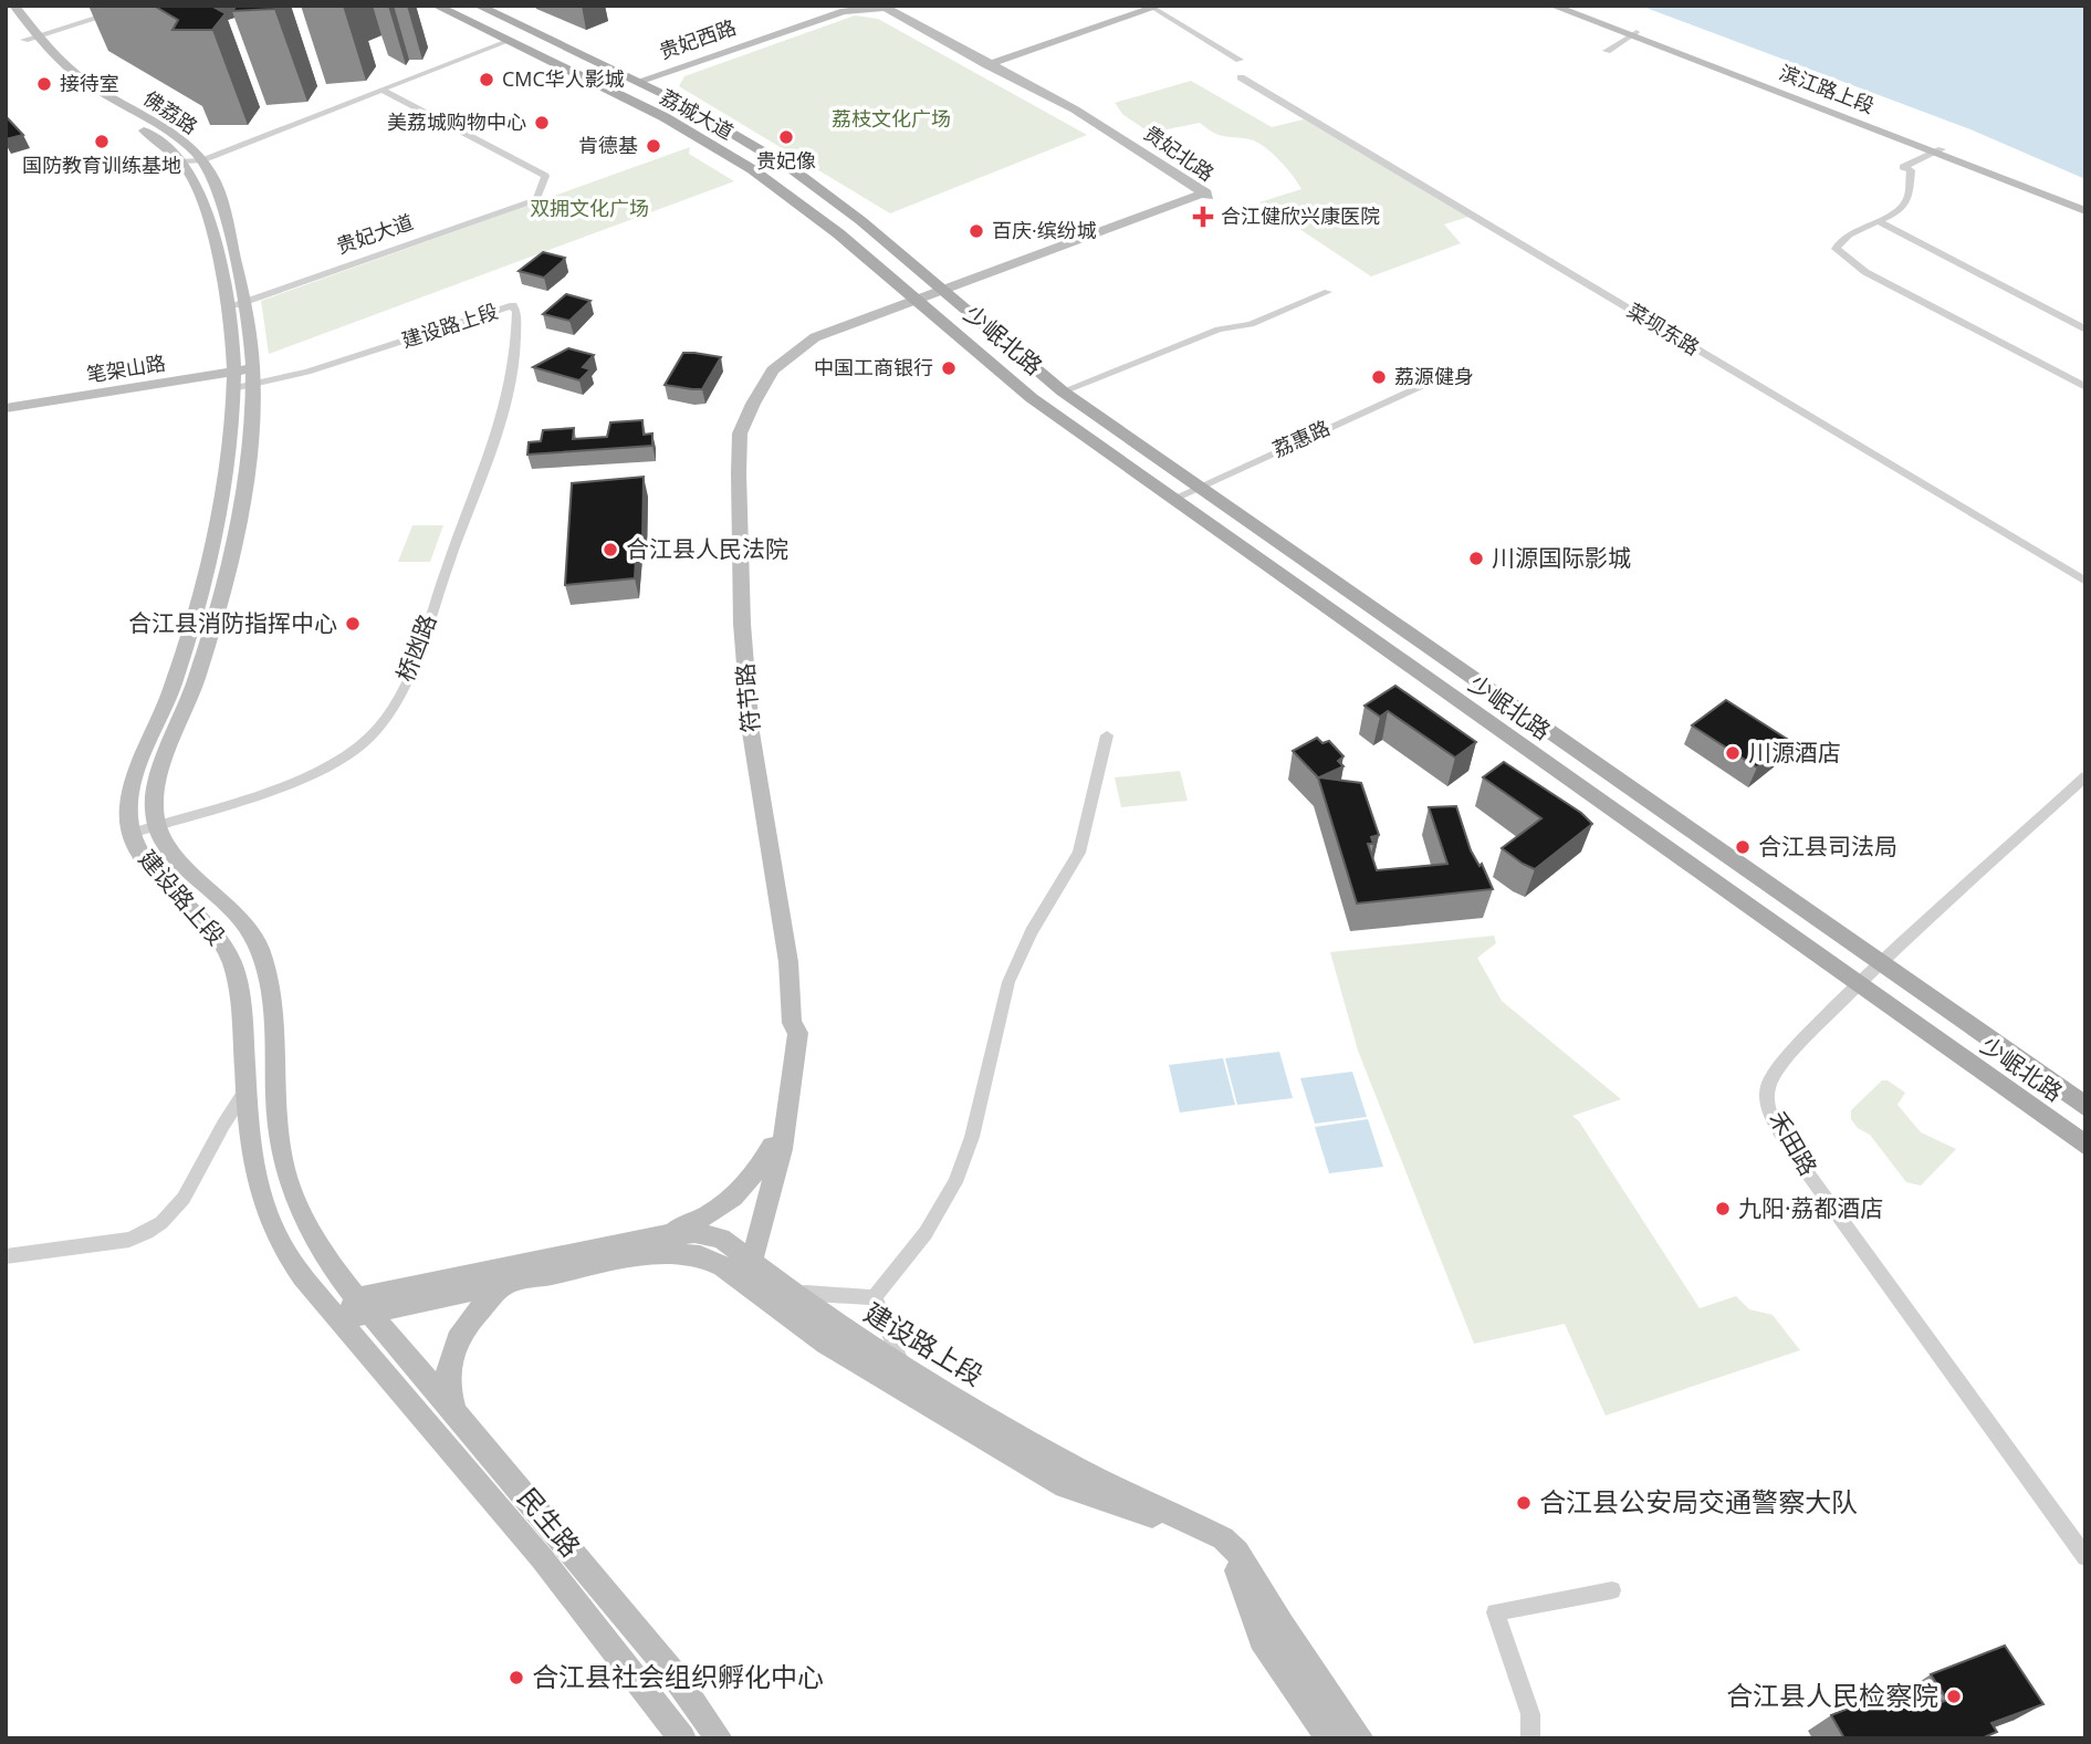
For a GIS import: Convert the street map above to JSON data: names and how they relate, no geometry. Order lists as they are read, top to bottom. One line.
{"streets":{"main road":["贵妃西路","滨江路上段","佛荔路","荔城大道","贵妃北路","建设路上段","少岷北路","笔架山路","符节路","民生路"],"street":["贵妃大道","菜坝东路","荔惠路","桥凼路","禾田路"]},"crossings":[["贵妃西路","荔城大道"],["贵妃西路","贵妃北路"],["佛荔路","贵妃大道"],["佛荔路","建设路上段"],["佛荔路","笔架山路"],["荔城大道","少岷北路"],["荔城大道","符节路"],["贵妃北路","符节路"],["建设路上段","笔架山路"],["建设路上段","桥凼路"],["建设路上段","符节路"],["建设路上段","民生路"],["少岷北路","荔惠路"],["少岷北路","符节路"],["少岷北路","禾田路"]],"parks":["荔枝文化广场","双拥文化广场"],"places":{"other":["CMC华人影城","接待室","美荔城购物中心","贵妃像","国防教育训练基地","肯德基","百庆·缤纷城","中国工商银行","荔源健身","合江县人民法院","川源国际影城","合江县消防指挥中心","川源酒店","合江县司法局","九阳·荔都酒店","合江县公安局交通警察大队","合江县社会组织孵化中心","合江县人民检察院"],"health":["合江健欣兴康医院"]}}
